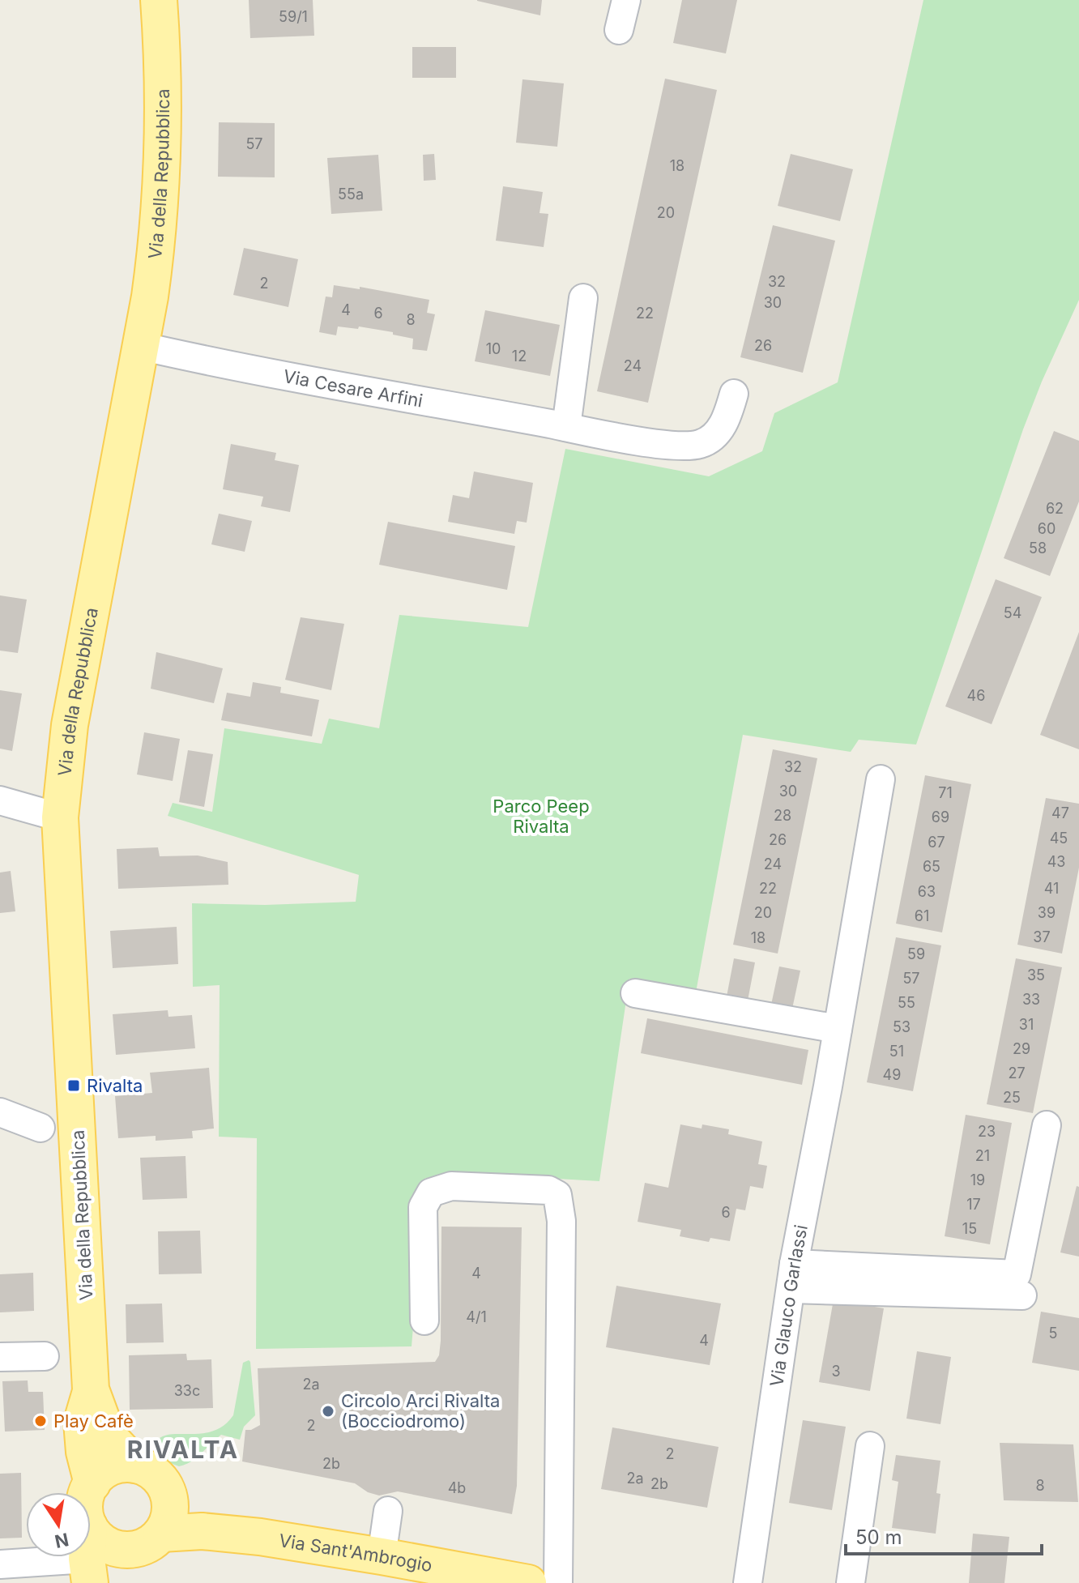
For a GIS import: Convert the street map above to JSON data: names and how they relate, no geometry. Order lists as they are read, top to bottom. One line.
{"streets":{"main road":["Via della Repubblica","Via Sant'Ambrogio"],"street":["Via Cesare Arfini","Via Glauco Garlassi"]},"crossings":[["Via della Repubblica","Via Cesare Arfini"],["Via della Repubblica","Via Sant'Ambrogio"]],"districts":["RIVALTA"],"parks":["Parco Peep Rivalta"],"places":{"transit":["Rivalta"],"other":["Circolo Arci Rivalta (Bocciodromo)","Play Cafè"]},"house_numbers":["59/1","57","18","55a","20","32","2","30","4","6","22","8","26","10","12","24","62","60","58","54","46","32","30","71","47","28","69","45","26","67","43","24","65","22","41","63","20","39","61","37","18","59","35","57","33","55","31","53","29","51","27","49","25","23","21","19","17","6","15","4","4/1","5","4","3","2a","33c","2","2","2b","2a","2b","8","4b"],"scale_bar":"50 m","north":"bottom"}
